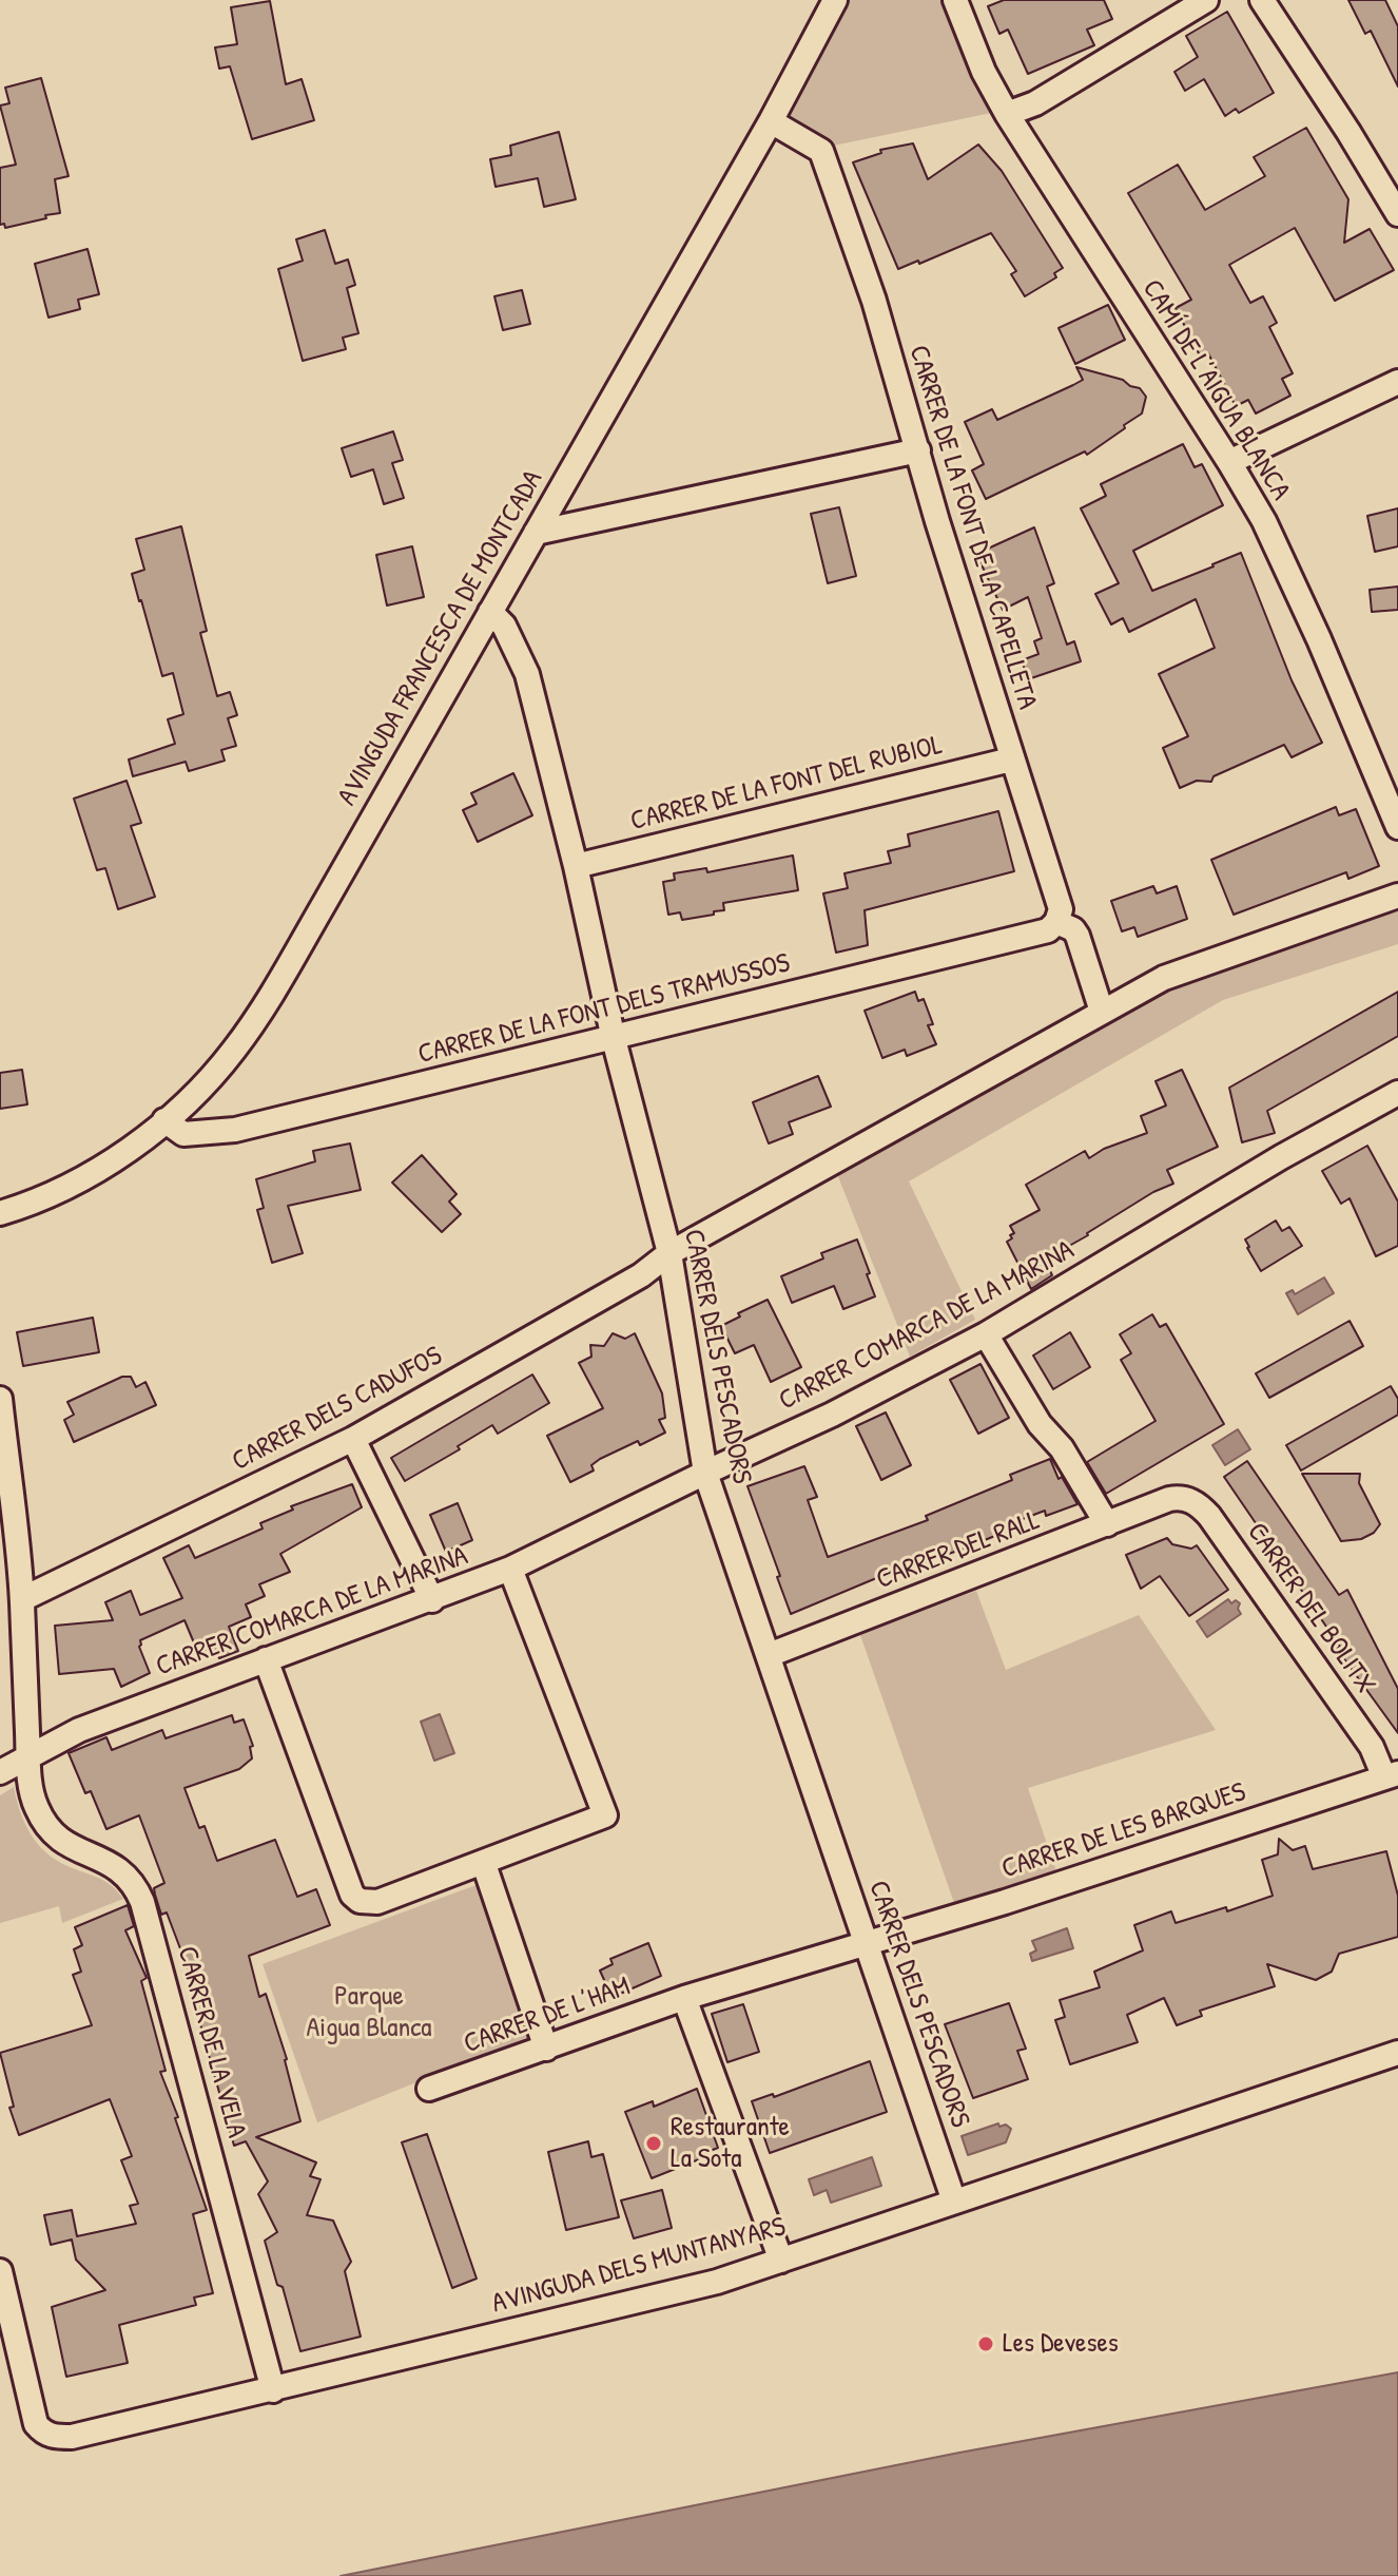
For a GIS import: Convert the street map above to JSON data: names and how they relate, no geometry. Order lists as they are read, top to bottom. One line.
{"streets":{"street":["CAMÍ DE L’AIGUA BLANCA","CARRER DE LA FONT DE LA CAPELLETA","AVINGUDA FRANCESCA DE MONTCADA","CARRER DE LA FONT DEL RUBIOL","CARRER DE LA FONT DELS TRAMUSSOS","CARRER COMARCA DE LA MARINA","CARRER DELS PESCADORS","CARRER DELS CADUFOS","CARRER DEL RALL","CARRER DEL BOLITX","CARRER DE LES BARQUES","CARRER DE L’HAM","CARRER DE LA VELA","AVINGUDA DELS MUNTANYARS"]},"crossings":[["CARRER DE LA FONT DE LA CAPELLETA","AVINGUDA FRANCESCA DE MONTCADA"],["CARRER DE LA FONT DE LA CAPELLETA","CARRER DE LA FONT DEL RUBIOL"],["CARRER DE LA FONT DE LA CAPELLETA","CARRER DE LA FONT DELS TRAMUSSOS"],["AVINGUDA FRANCESCA DE MONTCADA","CARRER DE LA FONT DELS TRAMUSSOS"],["AVINGUDA FRANCESCA DE MONTCADA","CARRER DELS PESCADORS"],["CARRER DE LA FONT DEL RUBIOL","CARRER DELS PESCADORS"],["CARRER DE LA FONT DELS TRAMUSSOS","CARRER DELS PESCADORS"],["CARRER COMARCA DE LA MARINA","CARRER DELS PESCADORS"],["CARRER COMARCA DE LA MARINA","CARRER DE LA VELA"],["CARRER DELS PESCADORS","CARRER DELS CADUFOS"],["CARRER DELS PESCADORS","CARRER DEL RALL"],["CARRER DELS PESCADORS","CARRER DE LES BARQUES"],["CARRER DELS PESCADORS","CARRER DE L’HAM"],["CARRER DELS PESCADORS","AVINGUDA DELS MUNTANYARS"],["CARRER DELS CADUFOS","CARRER DE LA VELA"],["CARRER DEL RALL","CARRER DEL BOLITX"],["CARRER DEL BOLITX","CARRER DE LES BARQUES"],["CARRER DE LES BARQUES","CARRER DE L’HAM"],["CARRER DE LA VELA","AVINGUDA DELS MUNTANYARS"]],"parks":["Parque Aigua Blanca"],"places":["Restaurante La Sota","Les Deveses"]}
